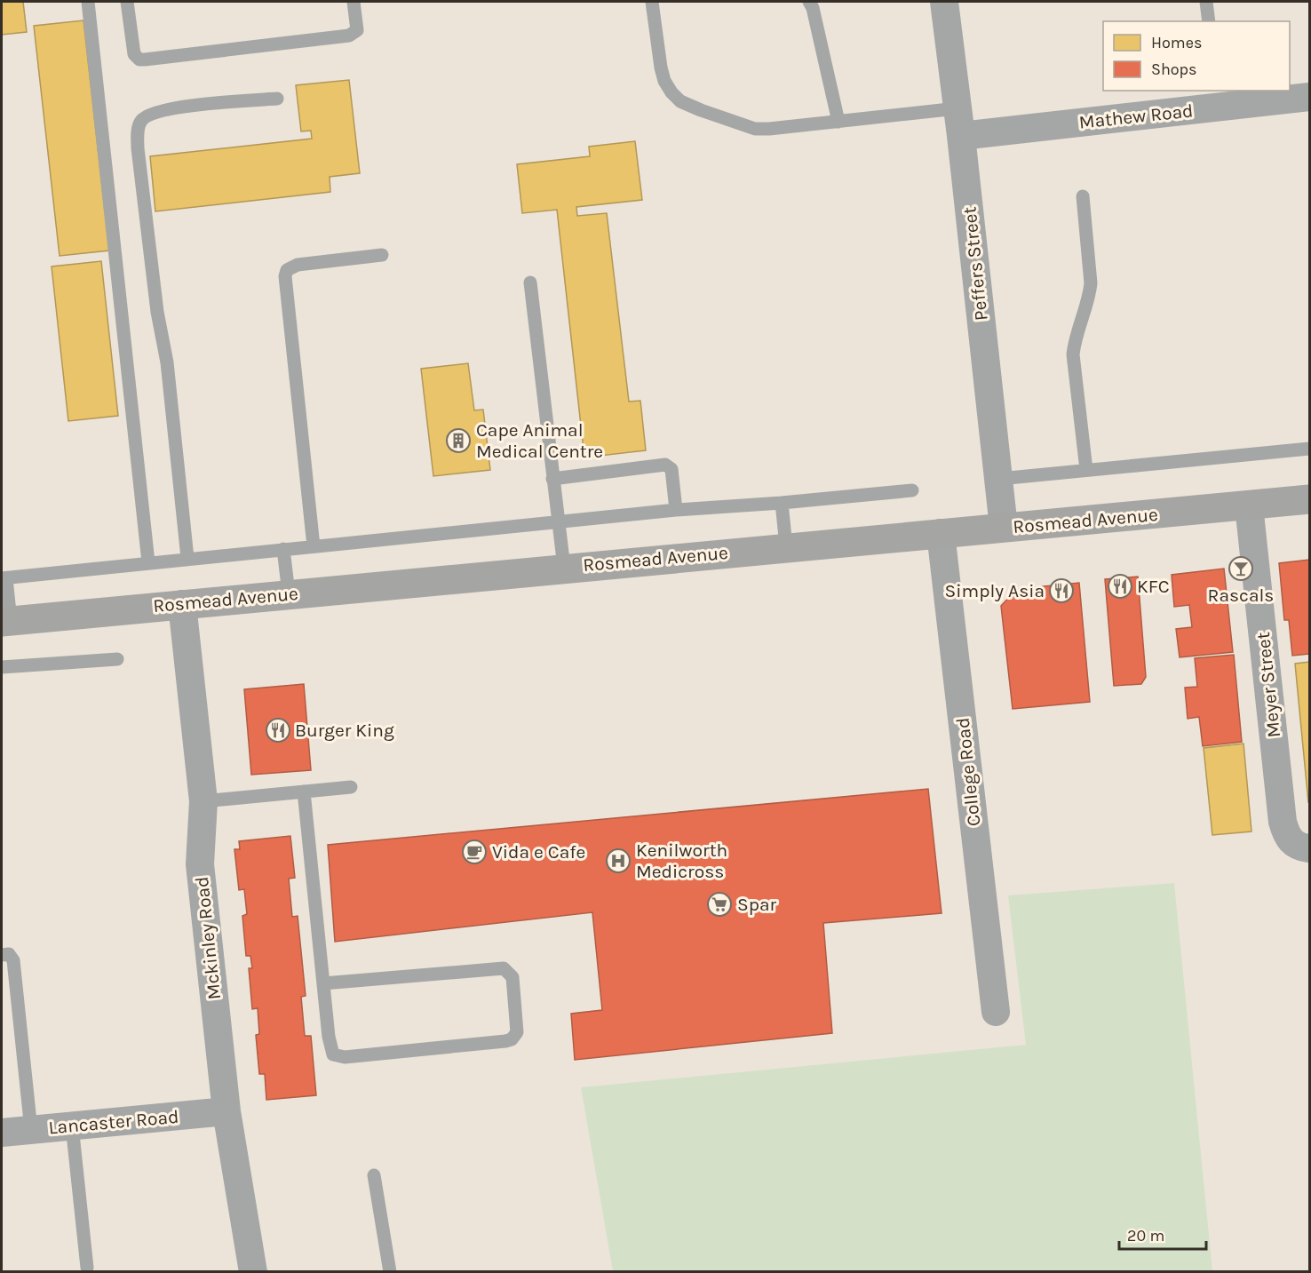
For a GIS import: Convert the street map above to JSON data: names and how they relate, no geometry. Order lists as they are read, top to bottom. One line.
{"streets":{"main road":["Rosmead Avenue"],"street":["Mathew Road","Peffers Street","Meyer Street","College Road","Mckinley Road","Lancaster Road"]},"crossings":[["Mathew Road","Peffers Street"],["Peffers Street","Rosmead Avenue"],["Rosmead Avenue","Meyer Street"],["Rosmead Avenue","College Road"],["Rosmead Avenue","Mckinley Road"],["Mckinley Road","Lancaster Road"]],"places":{"building":["Cape Animal Medical Centre"],"bar":["Rascals"],"restaurant":["KFC","Simply Asia","Burger King"],"cafe":["Vida e Cafe"],"hospital":["Kenilworth Medicross"],"supermarket":["Spar"]},"legend":["Homes","Shops"],"scale_bar":"20 m"}
